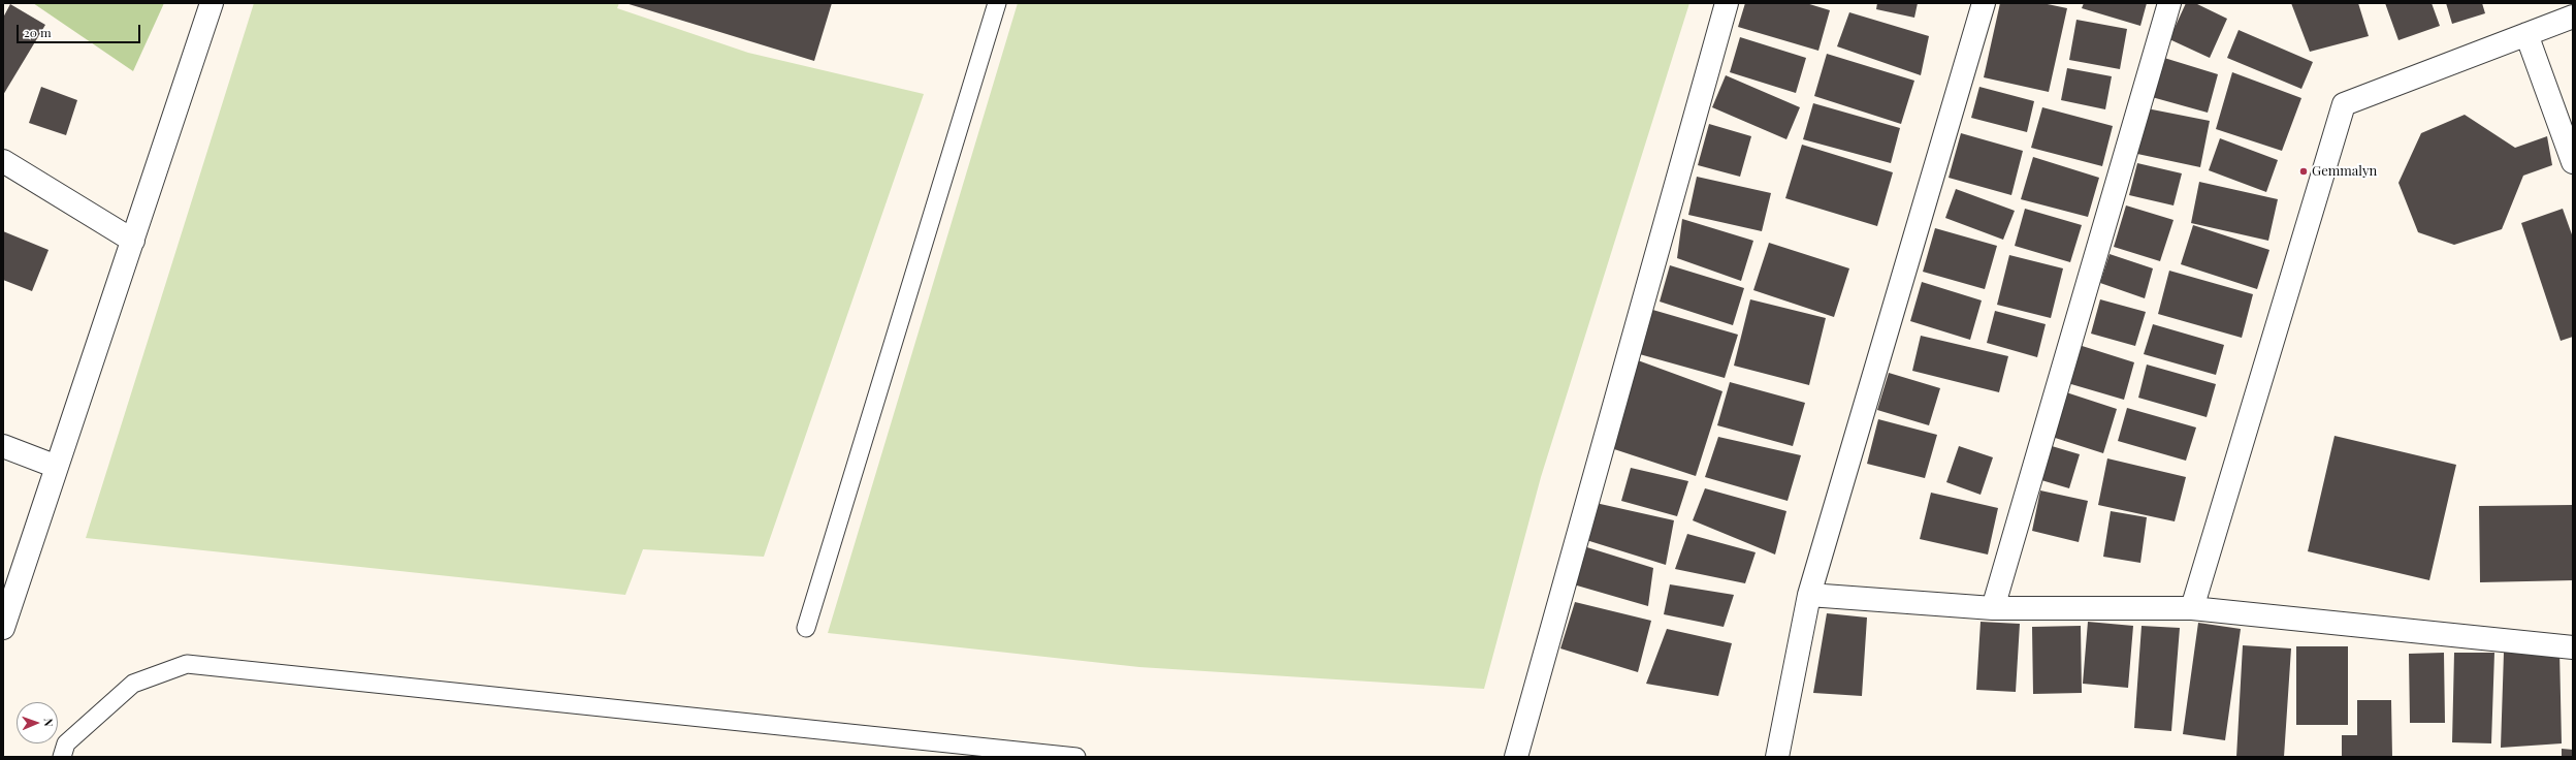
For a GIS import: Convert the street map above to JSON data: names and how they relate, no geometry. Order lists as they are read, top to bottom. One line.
{"places":["Gemmalyn"],"scale_bar":"20 m","north":"right"}
